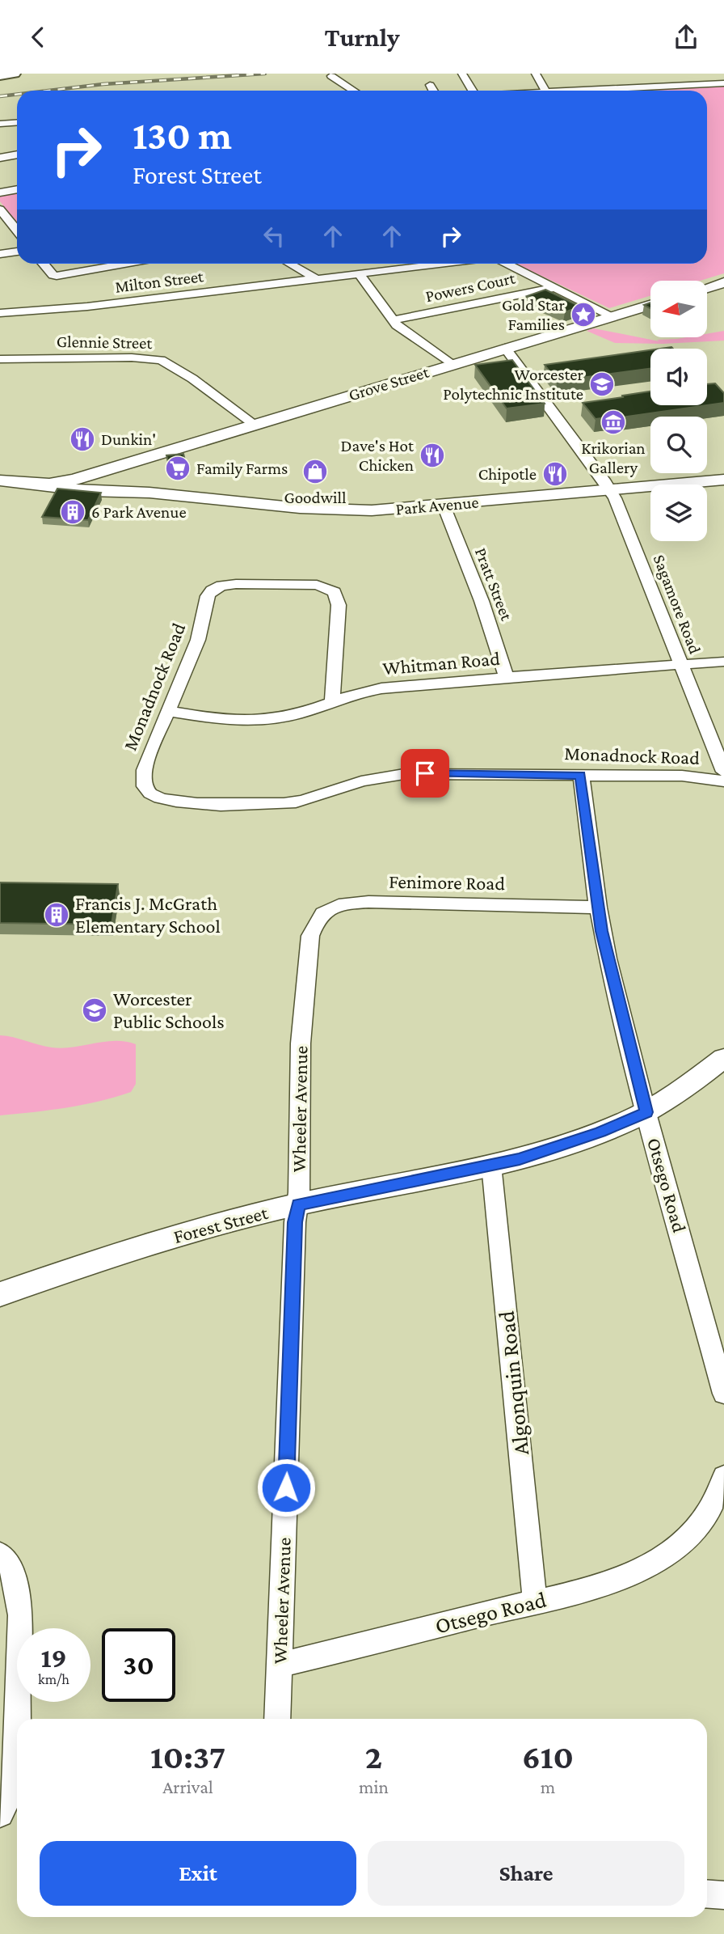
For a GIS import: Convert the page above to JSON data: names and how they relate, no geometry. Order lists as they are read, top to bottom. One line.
{"streets":{"main road":["Grove Street","Park Avenue","Forest Street"],"street":["Milton Street","Powers Court","Glennie Street","Pratt Street","Sagamore Road","Whitman Road","Monadnock Road","Fenimore Road","Wheeler Avenue","Otsego Road","Algonquin Road"]},"crossings":[["Glennie Street","Grove Street"],["Grove Street","Park Avenue"],["Grove Street","Sagamore Road"],["Park Avenue","Pratt Street"],["Park Avenue","Sagamore Road"],["Pratt Street","Whitman Road"],["Sagamore Road","Whitman Road"],["Whitman Road","Monadnock Road"],["Monadnock Road","Otsego Road"],["Fenimore Road","Wheeler Avenue"],["Fenimore Road","Otsego Road"],["Wheeler Avenue","Otsego Road"],["Wheeler Avenue","Forest Street"],["Otsego Road","Forest Street"],["Otsego Road","Algonquin Road"],["Forest Street","Algonquin Road"]],"places":{"place":["Gold Star Families"],"school or university":["Worcester Polytechnic Institute","Worcester Public Schools"],"museum":["Krikorian Gallery"],"restaurant":["Dunkin'","Dave's Hot Chicken","Chipotle"],"supermarket":["Family Farms"],"shop":["Goodwill"],"building":["6 Park Avenue","Francis J. McGrath Elementary School"]},"north":"left","page":{"header":"Turnly","turn":["130 m","Forest Street"],"speed":"19 km/h","limit":"30","eta":["10:37","Arrival","2","min","610","m"],"buttons":["Exit","Share"]}}
